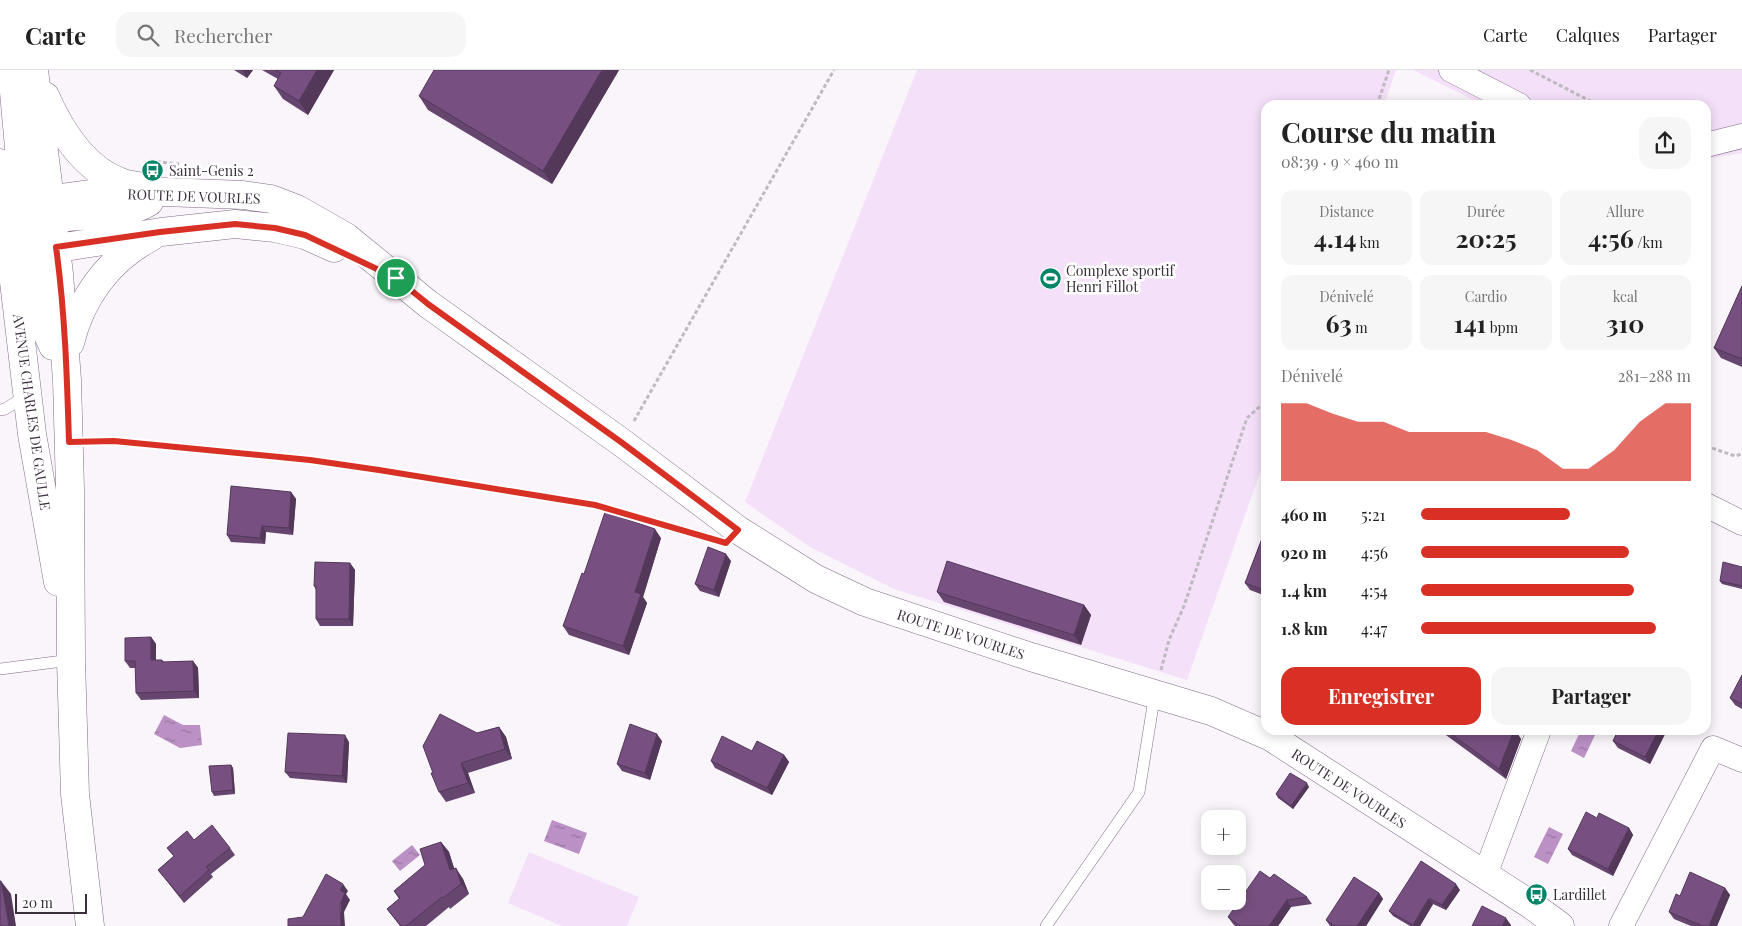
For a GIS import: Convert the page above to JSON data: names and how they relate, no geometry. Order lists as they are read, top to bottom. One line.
{"streets":{"street":["ROUTE DE VOURLES","AVENUE CHARLES DE GAULLE"]},"crossings":[["ROUTE DE VOURLES","AVENUE CHARLES DE GAULLE"]],"places":{"bus stop":["Saint-Genis 2","Lardillet"],"sports":["Complexe sportif Henri Fillot"]},"scale_bar":"20 m","page":{"header":"Carte","search":"Rechercher","nav":["Carte","Calques","Partager"],"heading":["Course du matin","08:39 · 9 × 460 m"],"stats":[["Distance","4.14 km"],["Durée","20:25"],["Allure","4:56 /km"],["Dénivelé","63 m"],["Cardio","141 bpm"],["kcal","310"]],"chart":["Dénivelé","281–288 m"],"list":[{"name":"460 m","note":"5:21"},{"name":"920 m","note":"4:56"},{"name":"1.4 km","note":"4:54"},{"name":"1.8 km","note":"4:47"}],"buttons":["Enregistrer","Partager"],"map_buttons":["+","−"],"scale":"20 m"}}
